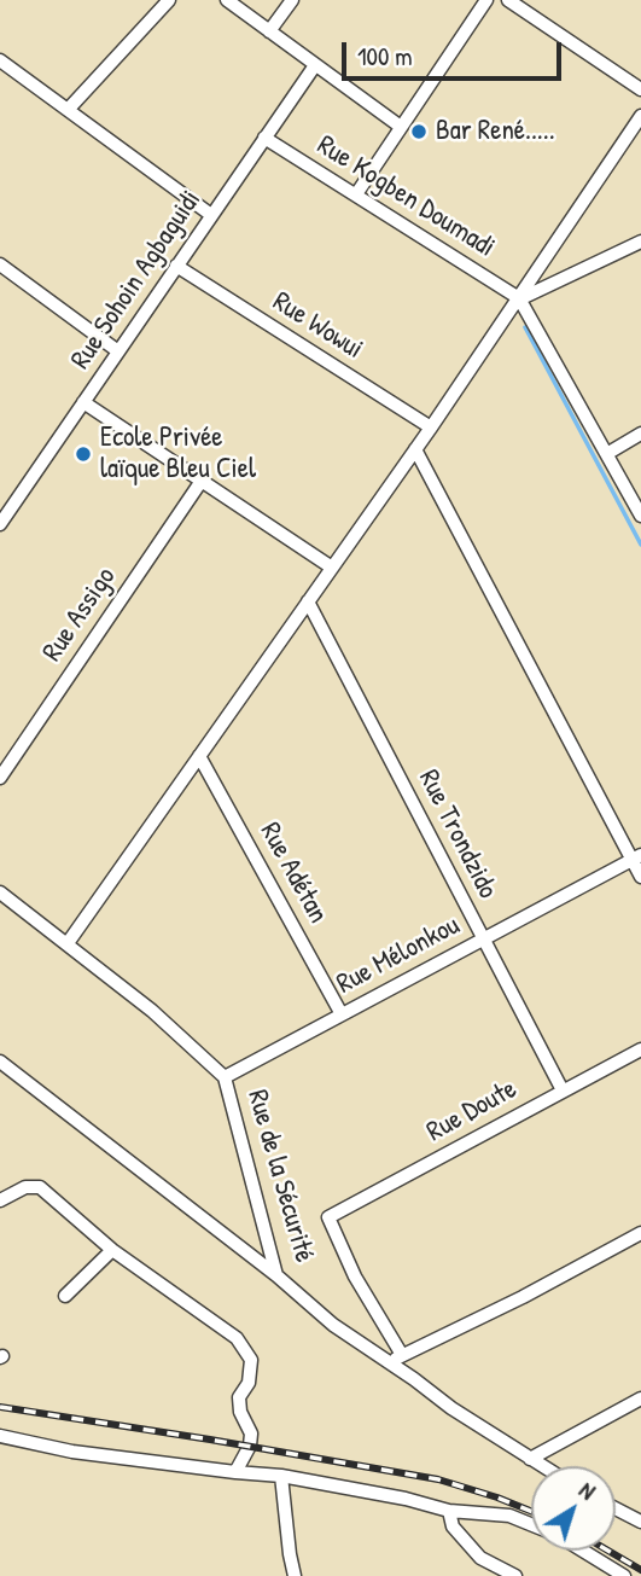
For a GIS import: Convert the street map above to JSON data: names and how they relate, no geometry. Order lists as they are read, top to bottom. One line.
{"streets":{"street":["Rue Kogben Doumadi","Rue Sohoin Agbaguidi","Rue Wowui","Rue Assigo","Rue Trondzido","Rue Adétan","Rue Mélonkou","Rue Doute","Rue de la Sécurité"]},"crossings":[["Rue Kogben Doumadi","Rue Sohoin Agbaguidi"],["Rue Sohoin Agbaguidi","Rue Wowui"],["Rue Trondzido","Rue Mélonkou"],["Rue Trondzido","Rue Doute"],["Rue Adétan","Rue Mélonkou"],["Rue Mélonkou","Rue de la Sécurité"],["Rue Doute","Rue de la Sécurité"]],"places":["Bar René.....","Ecole Privée laïque Bleu Ciel"],"scale_bar":"100 m","north":"top right"}
